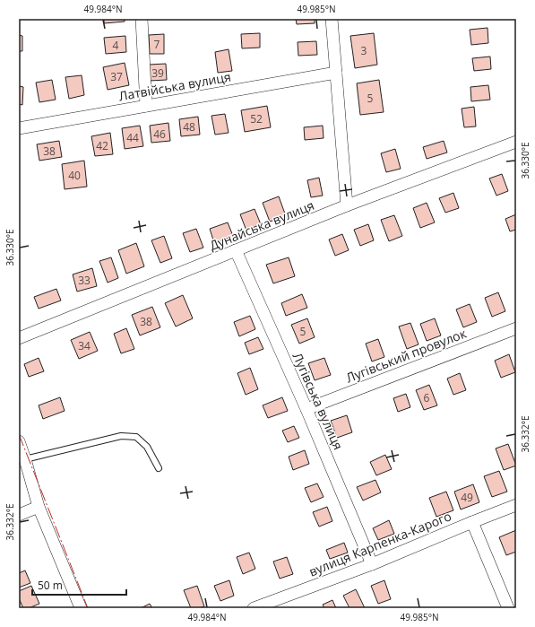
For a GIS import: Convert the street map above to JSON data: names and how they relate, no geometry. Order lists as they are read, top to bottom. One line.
{"streets":{"street":["Латвійська вулиця","Дунайська вулиця","Лугівський провулок","Лугівська вулиця","вулиця Карпенка-Карого"]},"crossings":[["Дунайська вулиця","Лугівська вулиця"],["Лугівський провулок","Лугівська вулиця"],["Лугівська вулиця","вулиця Карпенка-Карого"]],"house_numbers":["7","4","3","39","37","5","52","48","46","44","42","38","40","33","38","5","34","6","49"],"scale_bar":"50 m","coordinates":["49.984°N","49.985°N","36.330°E","36.332°E"]}
